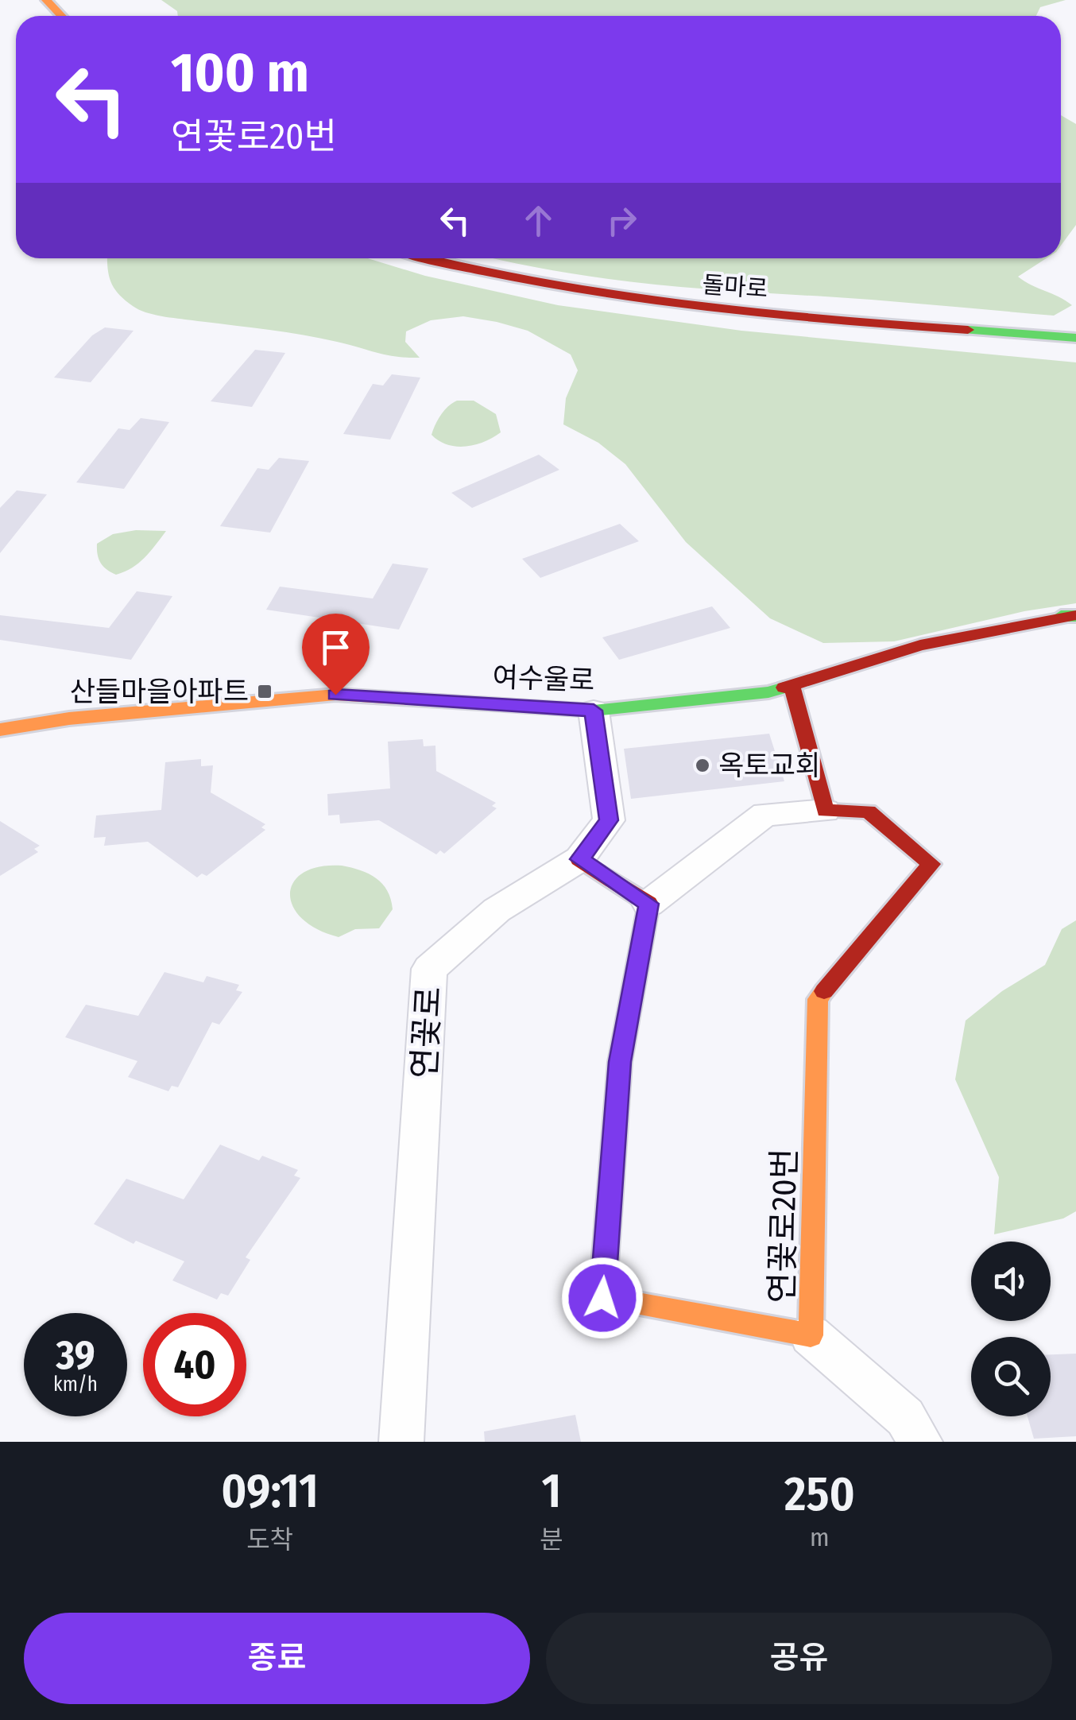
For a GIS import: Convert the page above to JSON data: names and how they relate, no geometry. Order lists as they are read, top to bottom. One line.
{"streets":{"street":["돌마로","여수울로","연꽃로","연꽃로20번"]},"crossings":[["여수울로","연꽃로"]],"places":{"transit":["산들마을아파트"],"other":["옥토교회"]},"page":{"turn":["100 m","연꽃로20번"],"speed":"39 km/h","limit":"40","eta":["09:11","도착","1","분","250","m"],"buttons":["종료","공유"]}}
